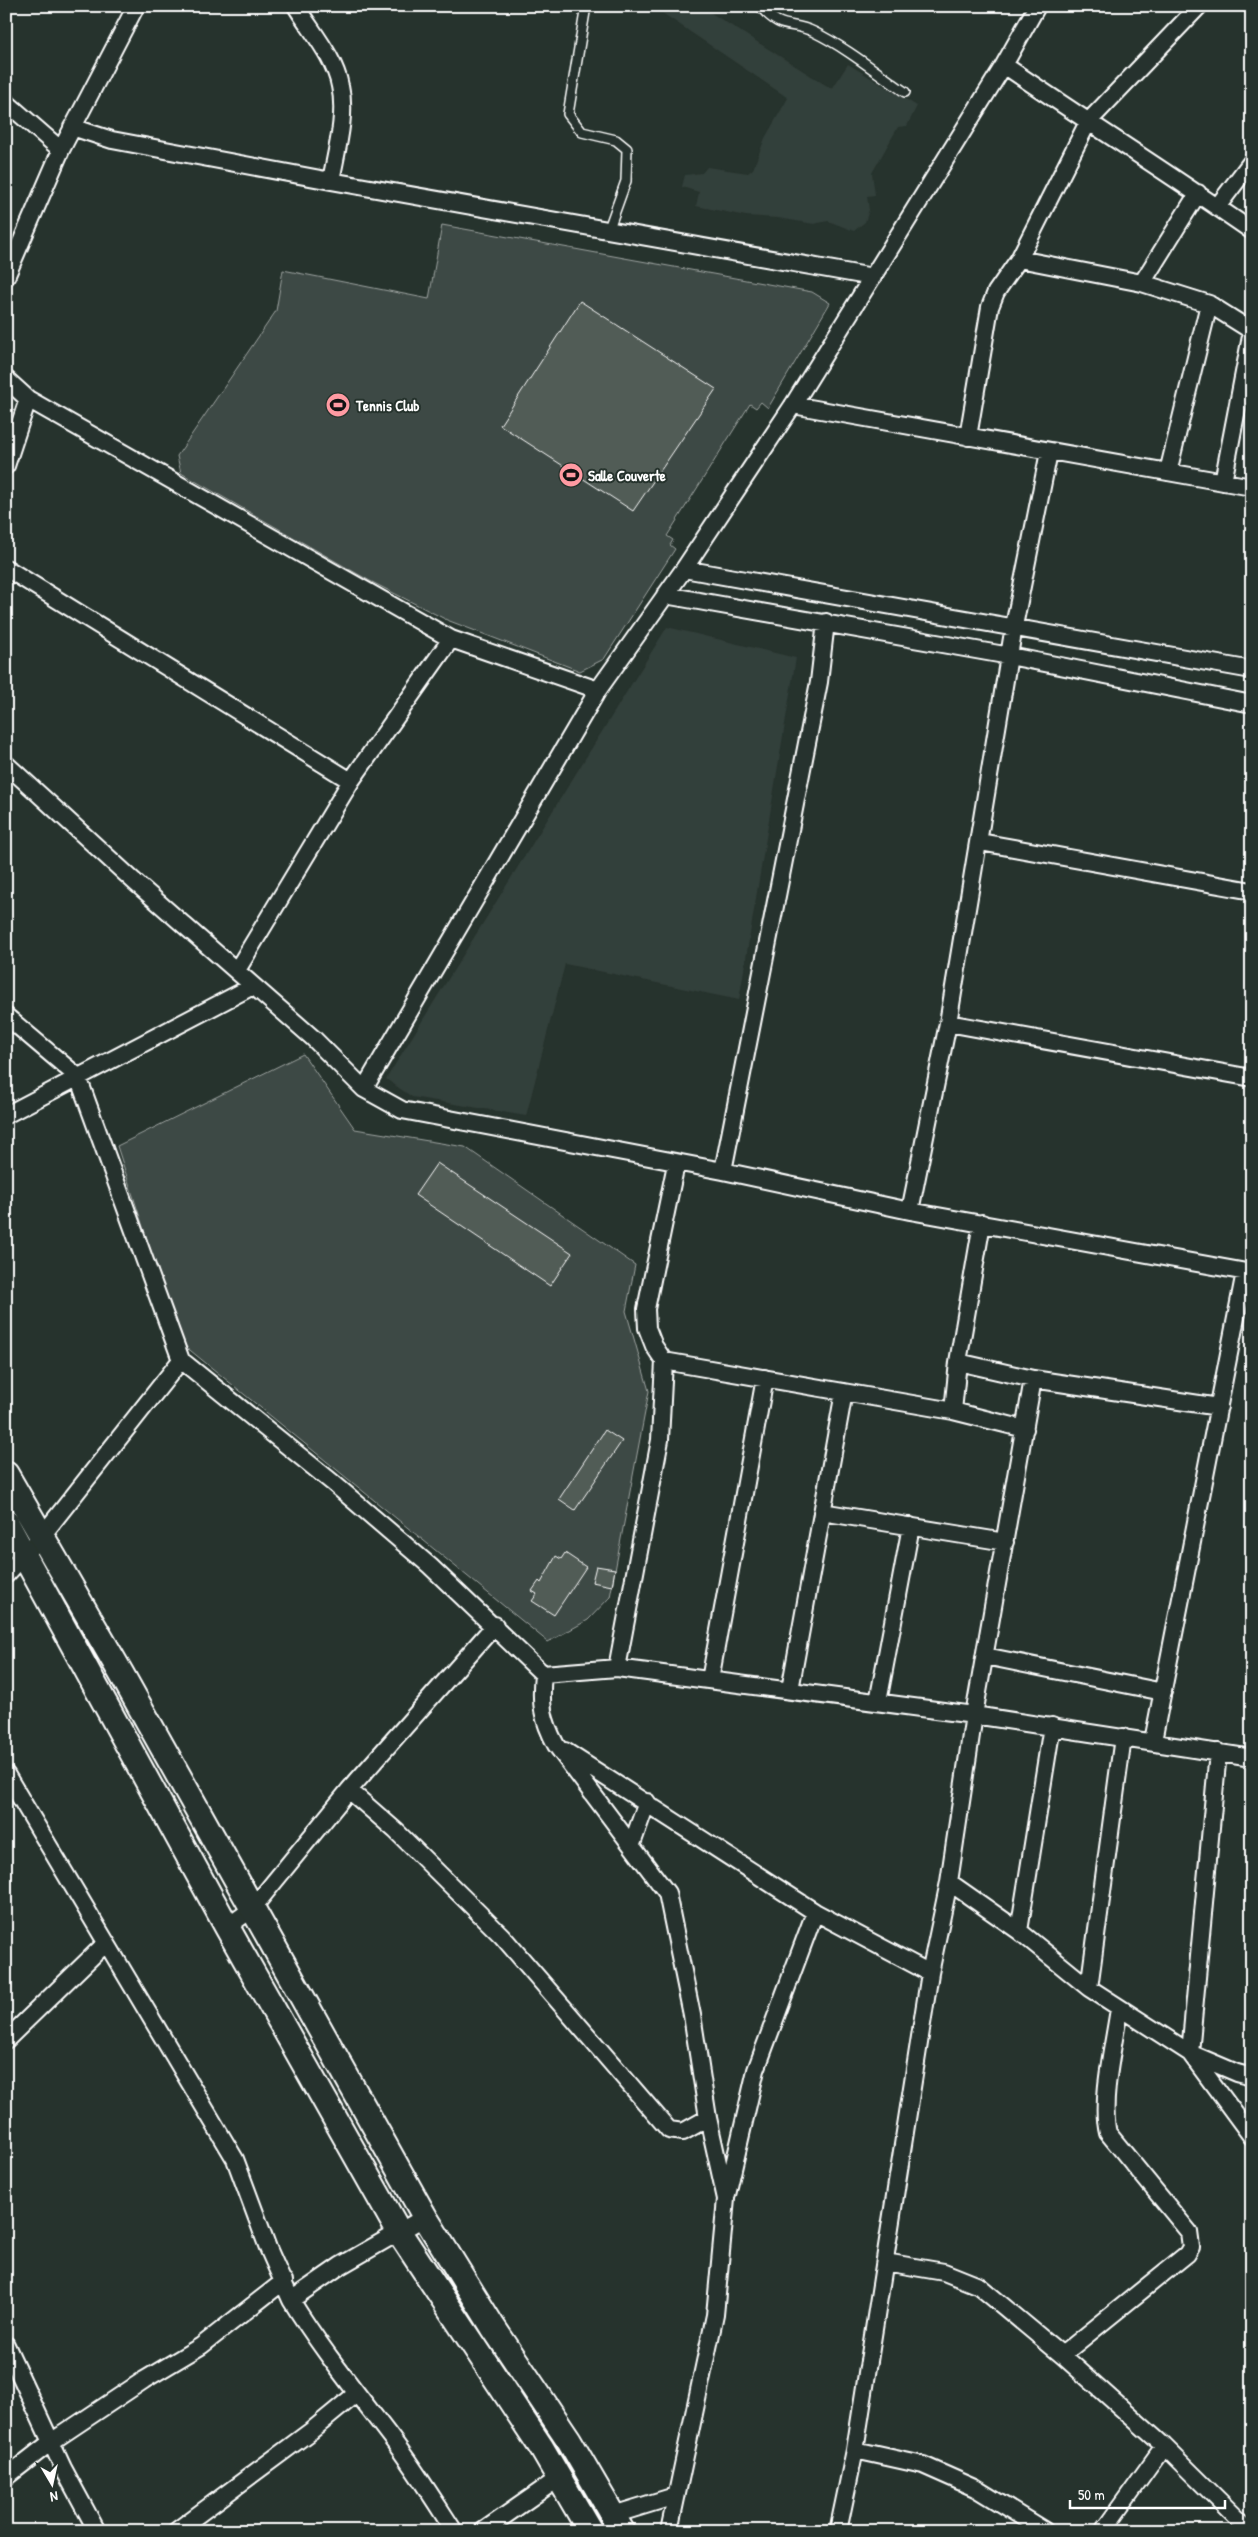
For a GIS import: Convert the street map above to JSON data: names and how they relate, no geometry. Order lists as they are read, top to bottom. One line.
{"places":{"sports":["Tennis Club","Salle Couverte"]},"scale_bar":"50 m","north":"bottom"}
